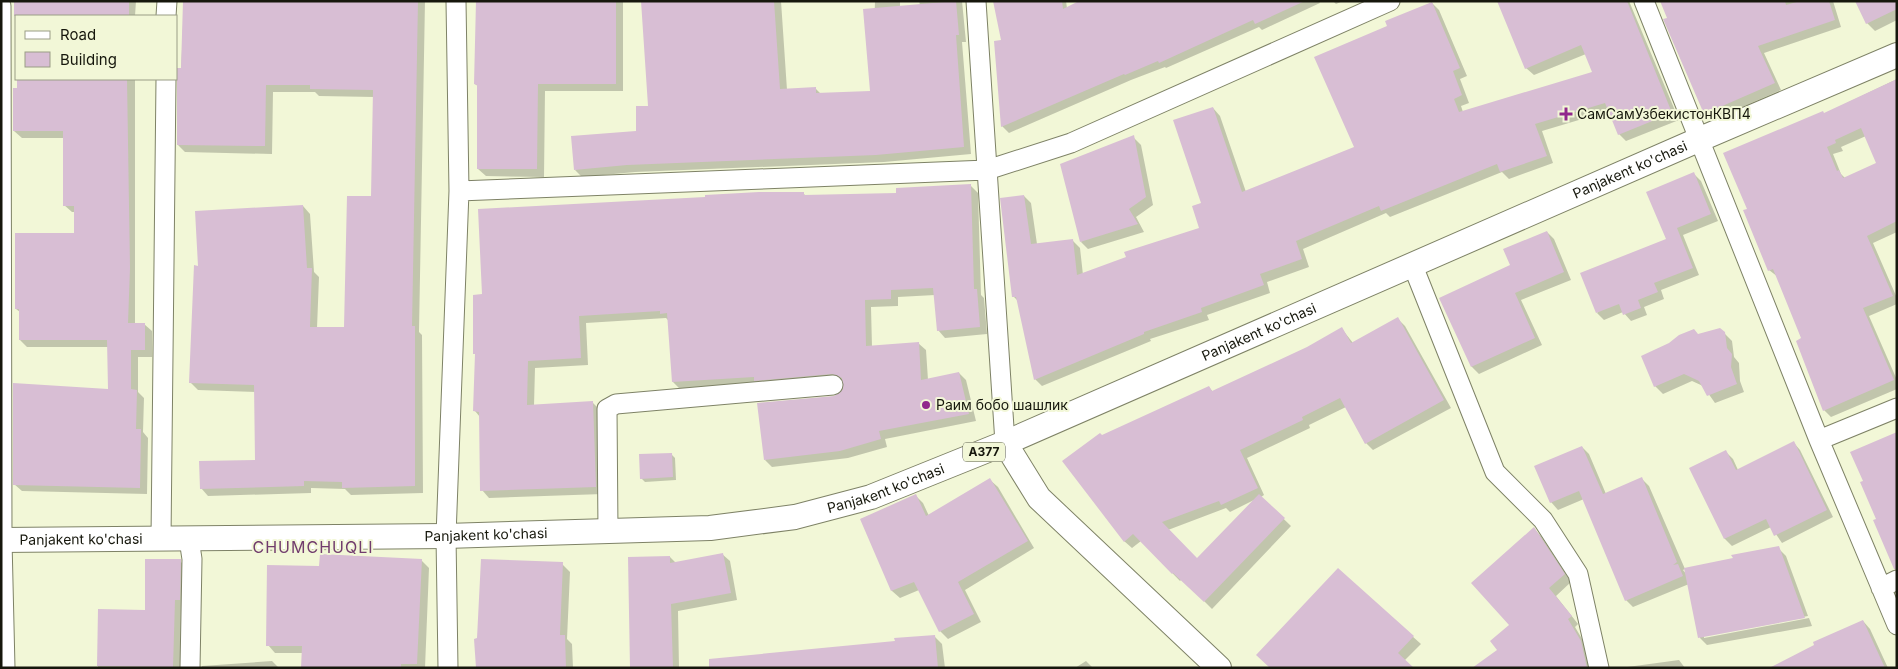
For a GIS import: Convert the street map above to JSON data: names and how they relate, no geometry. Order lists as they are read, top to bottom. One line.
{"streets":{"main road":["Panjakent ko'chasi","A377"]},"districts":["CHUMCHUQLI"],"places":{"health":["СамСамУзбекистонКВП4"],"other":["Раим бобо шашлик"]},"legend":["Road","Building"]}
